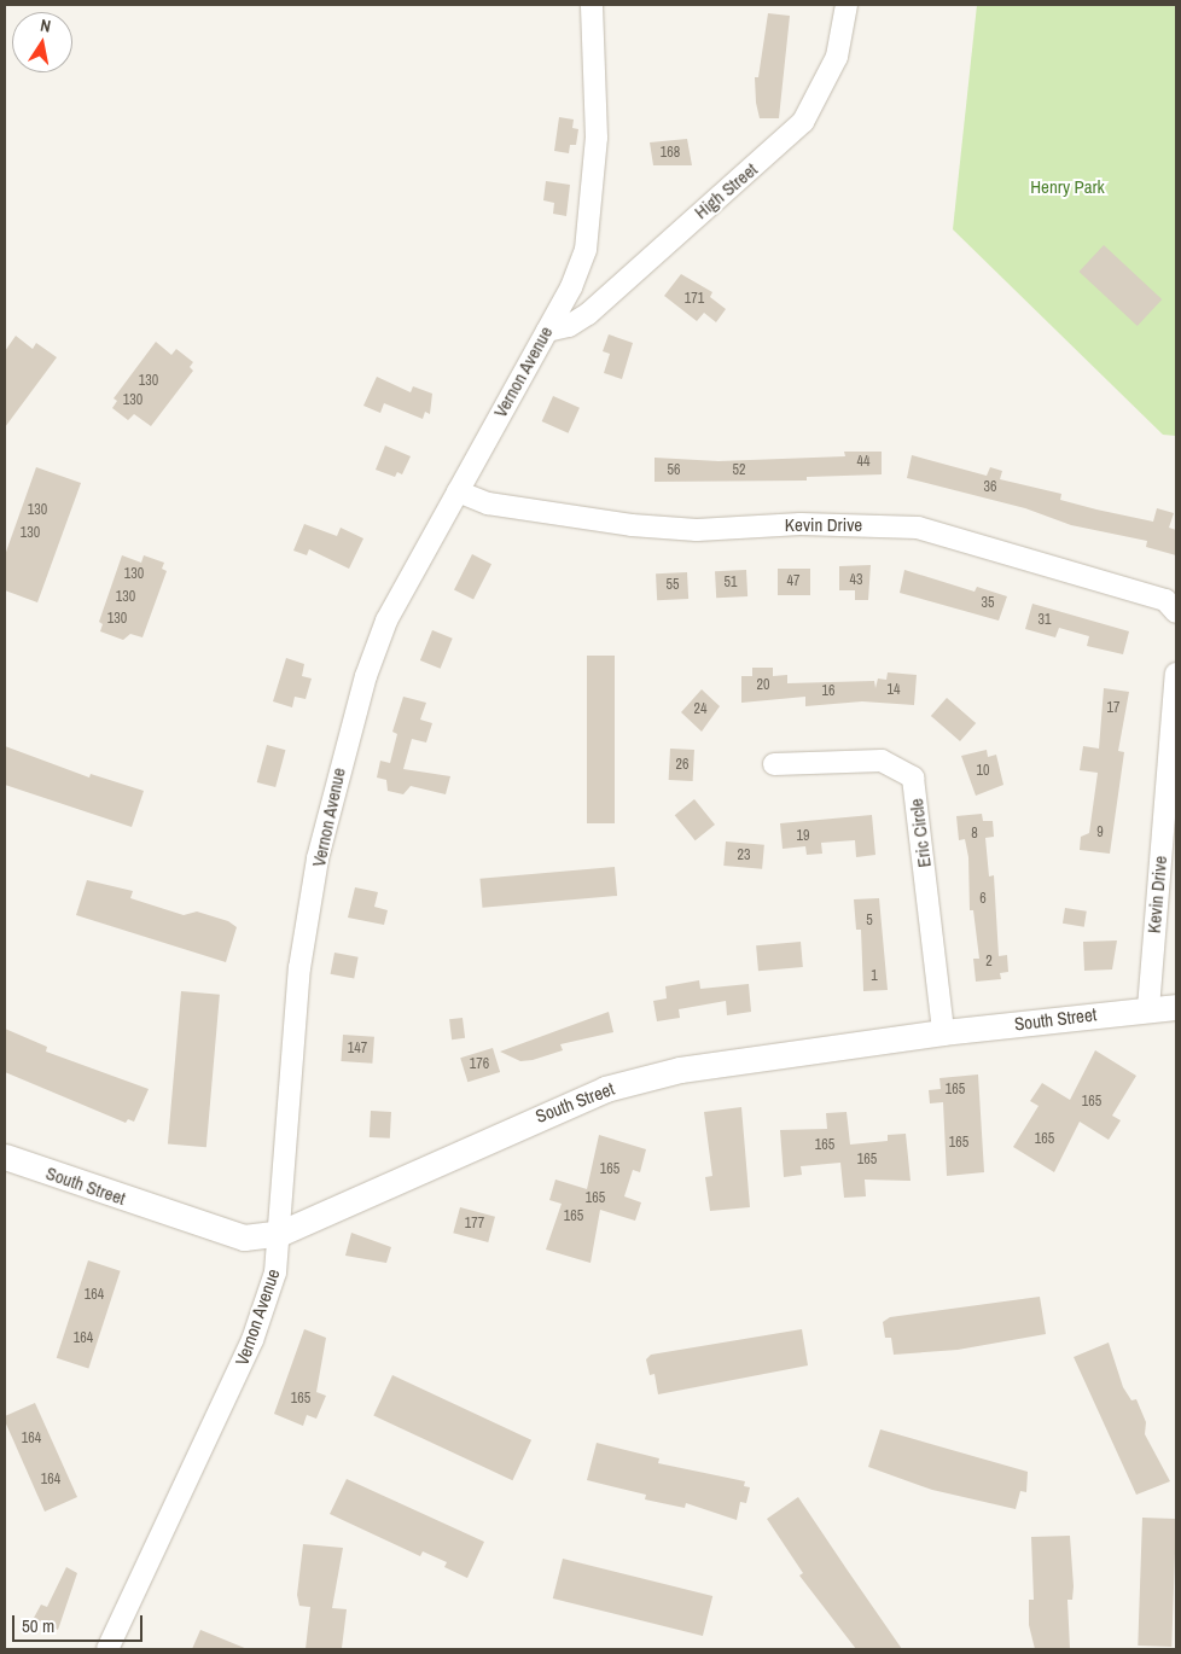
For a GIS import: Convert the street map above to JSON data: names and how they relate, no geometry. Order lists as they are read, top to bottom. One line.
{"streets":{"street":["High Street","Vernon Avenue","Kevin Drive","Eric Circle","South Street"]},"crossings":[["High Street","Vernon Avenue"],["Vernon Avenue","Kevin Drive"],["Vernon Avenue","South Street"],["Kevin Drive","South Street"],["Eric Circle","South Street"]],"parks":["Henry Park"],"house_numbers":["168","171","130","130","44","56","52","36","130","130","130","43","47","51","55","130","35","130","31","20","14","16","17","24","26","10","9","8","19","23","6","5","2","1","147","176","165","165","165","165","165","165","165","165","165","177","164","164","165","164","164"],"scale_bar":"50 m","north":"top"}
